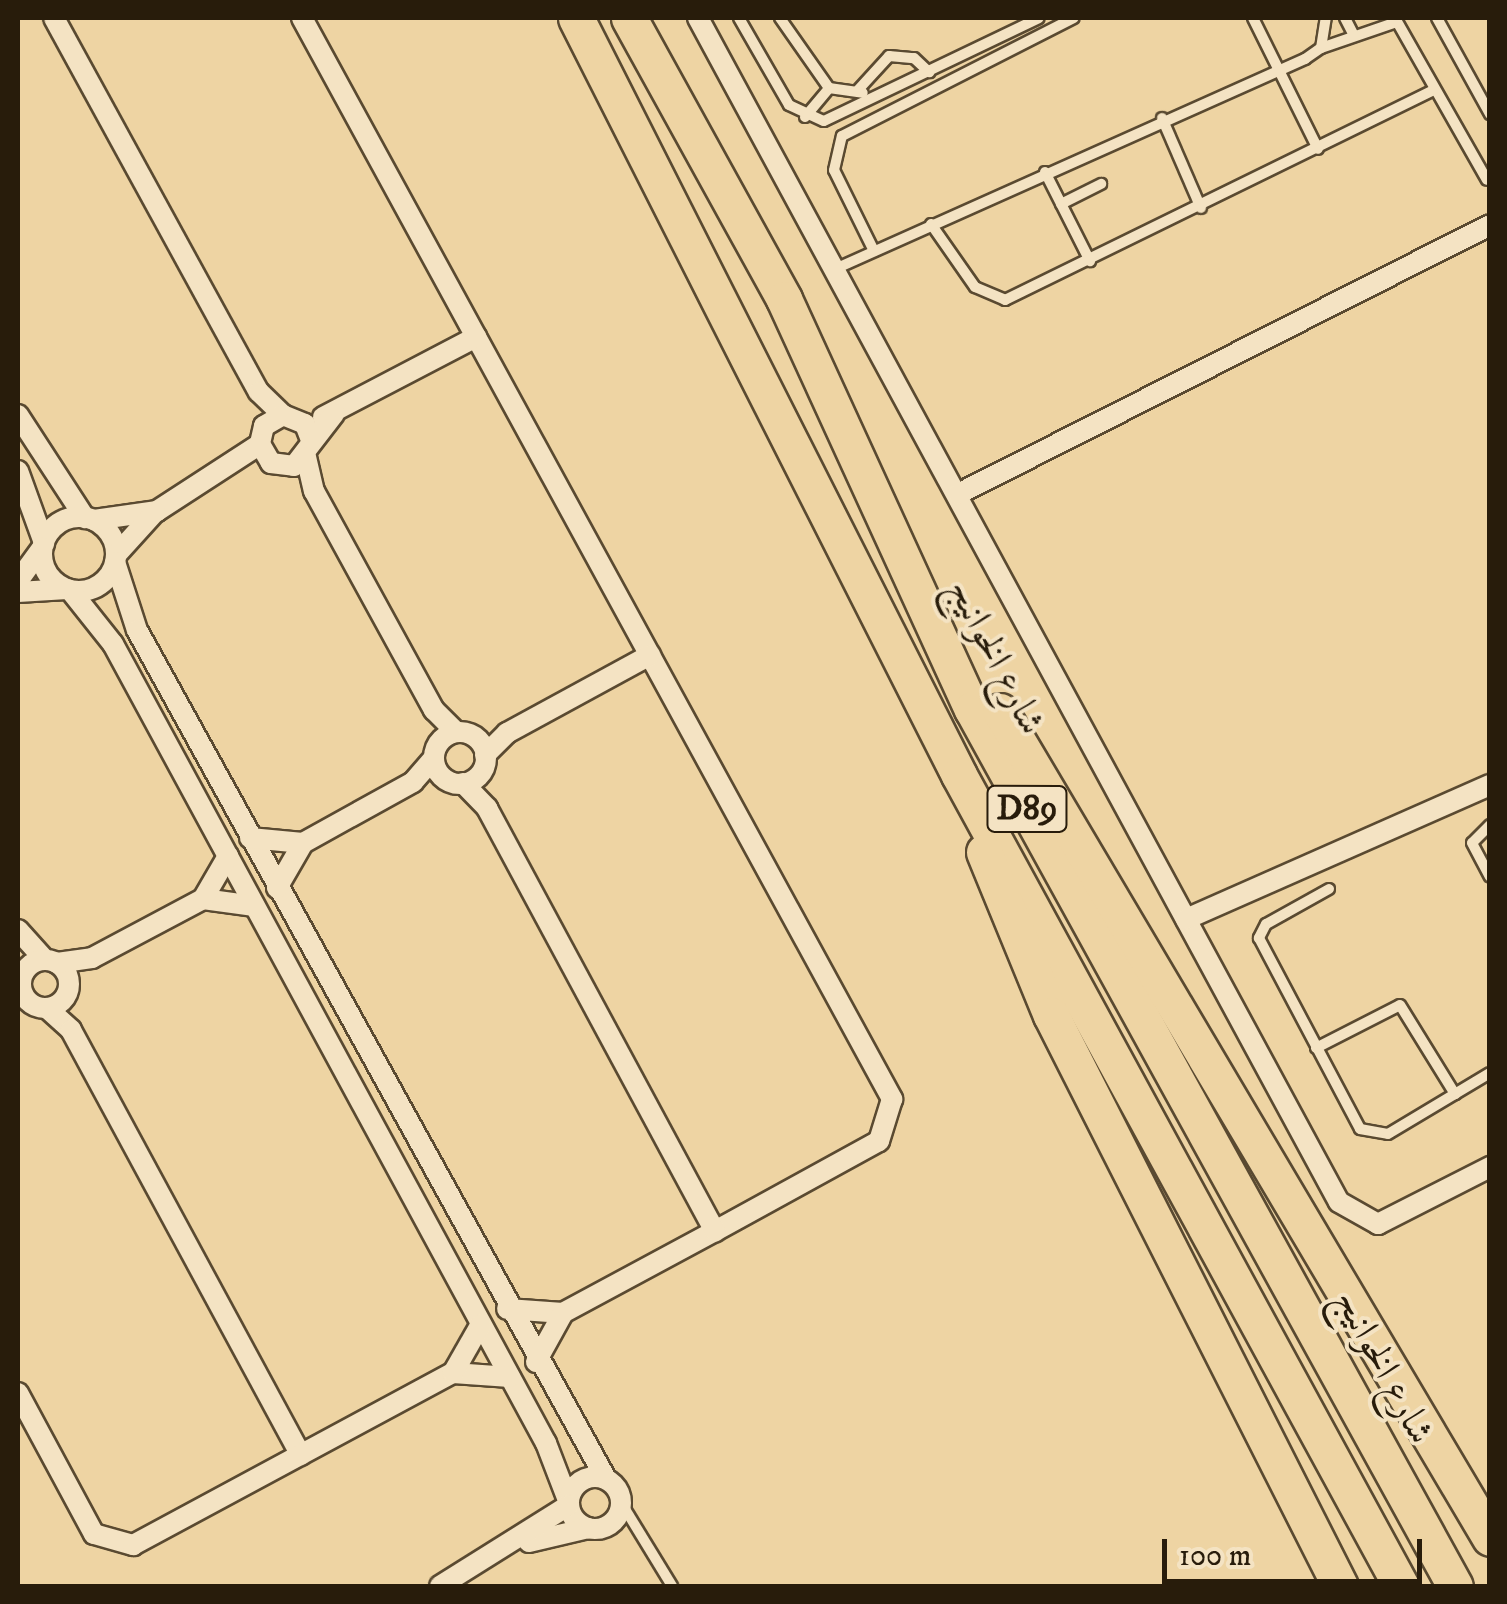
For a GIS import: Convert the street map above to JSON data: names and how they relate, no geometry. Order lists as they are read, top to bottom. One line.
{"streets":{"highway":["شارع الخوانيج","D89"]},"scale_bar":"100 m"}
